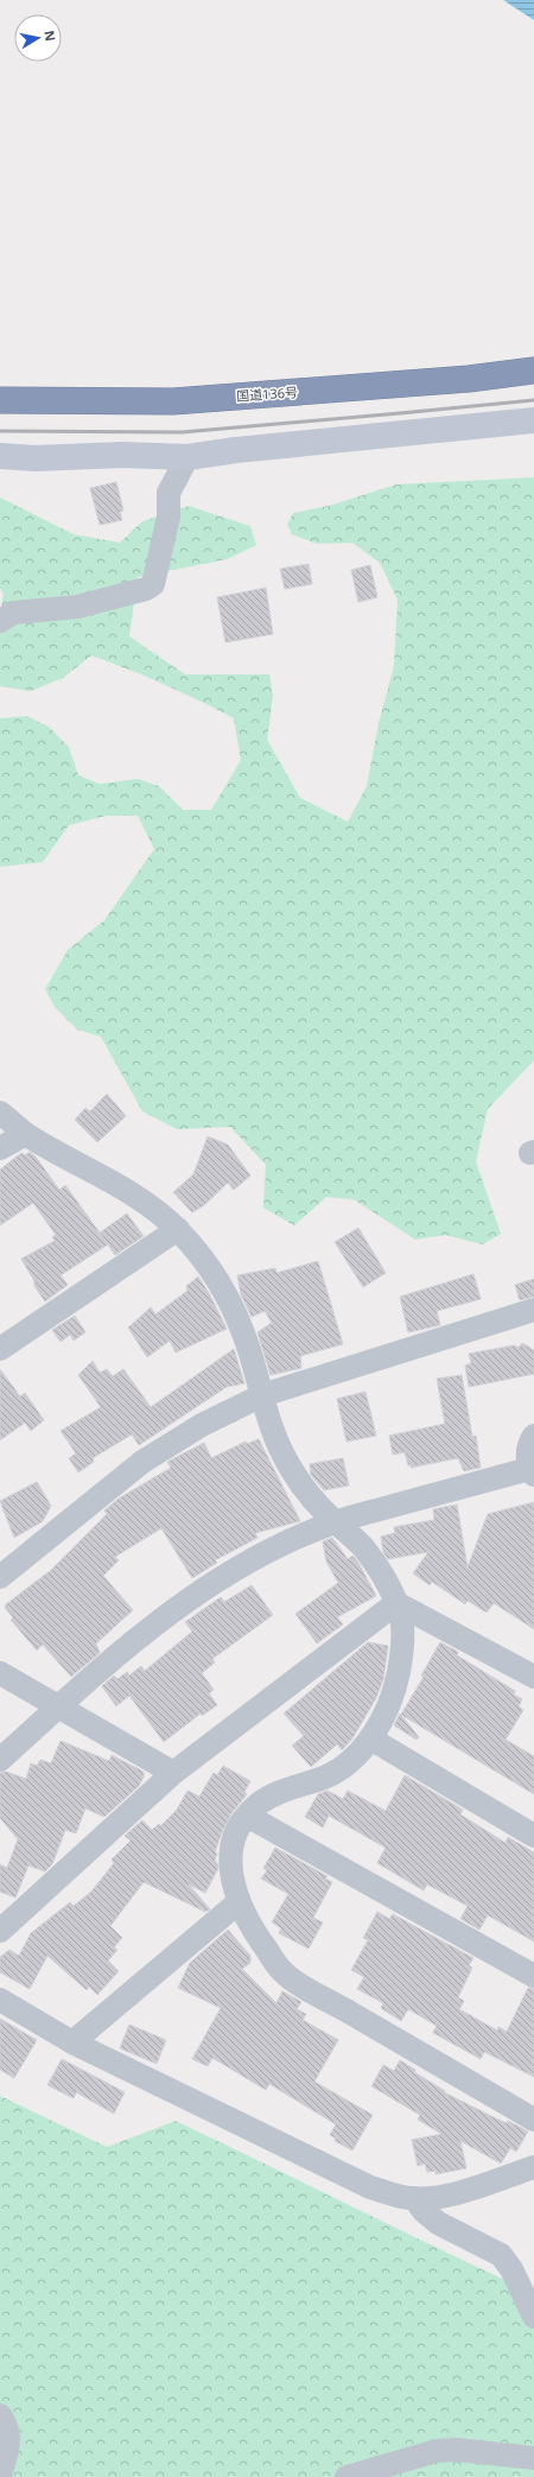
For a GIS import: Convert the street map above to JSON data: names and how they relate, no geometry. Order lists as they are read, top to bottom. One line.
{"streets":{"highway":["国道136号"]},"north":"right"}
